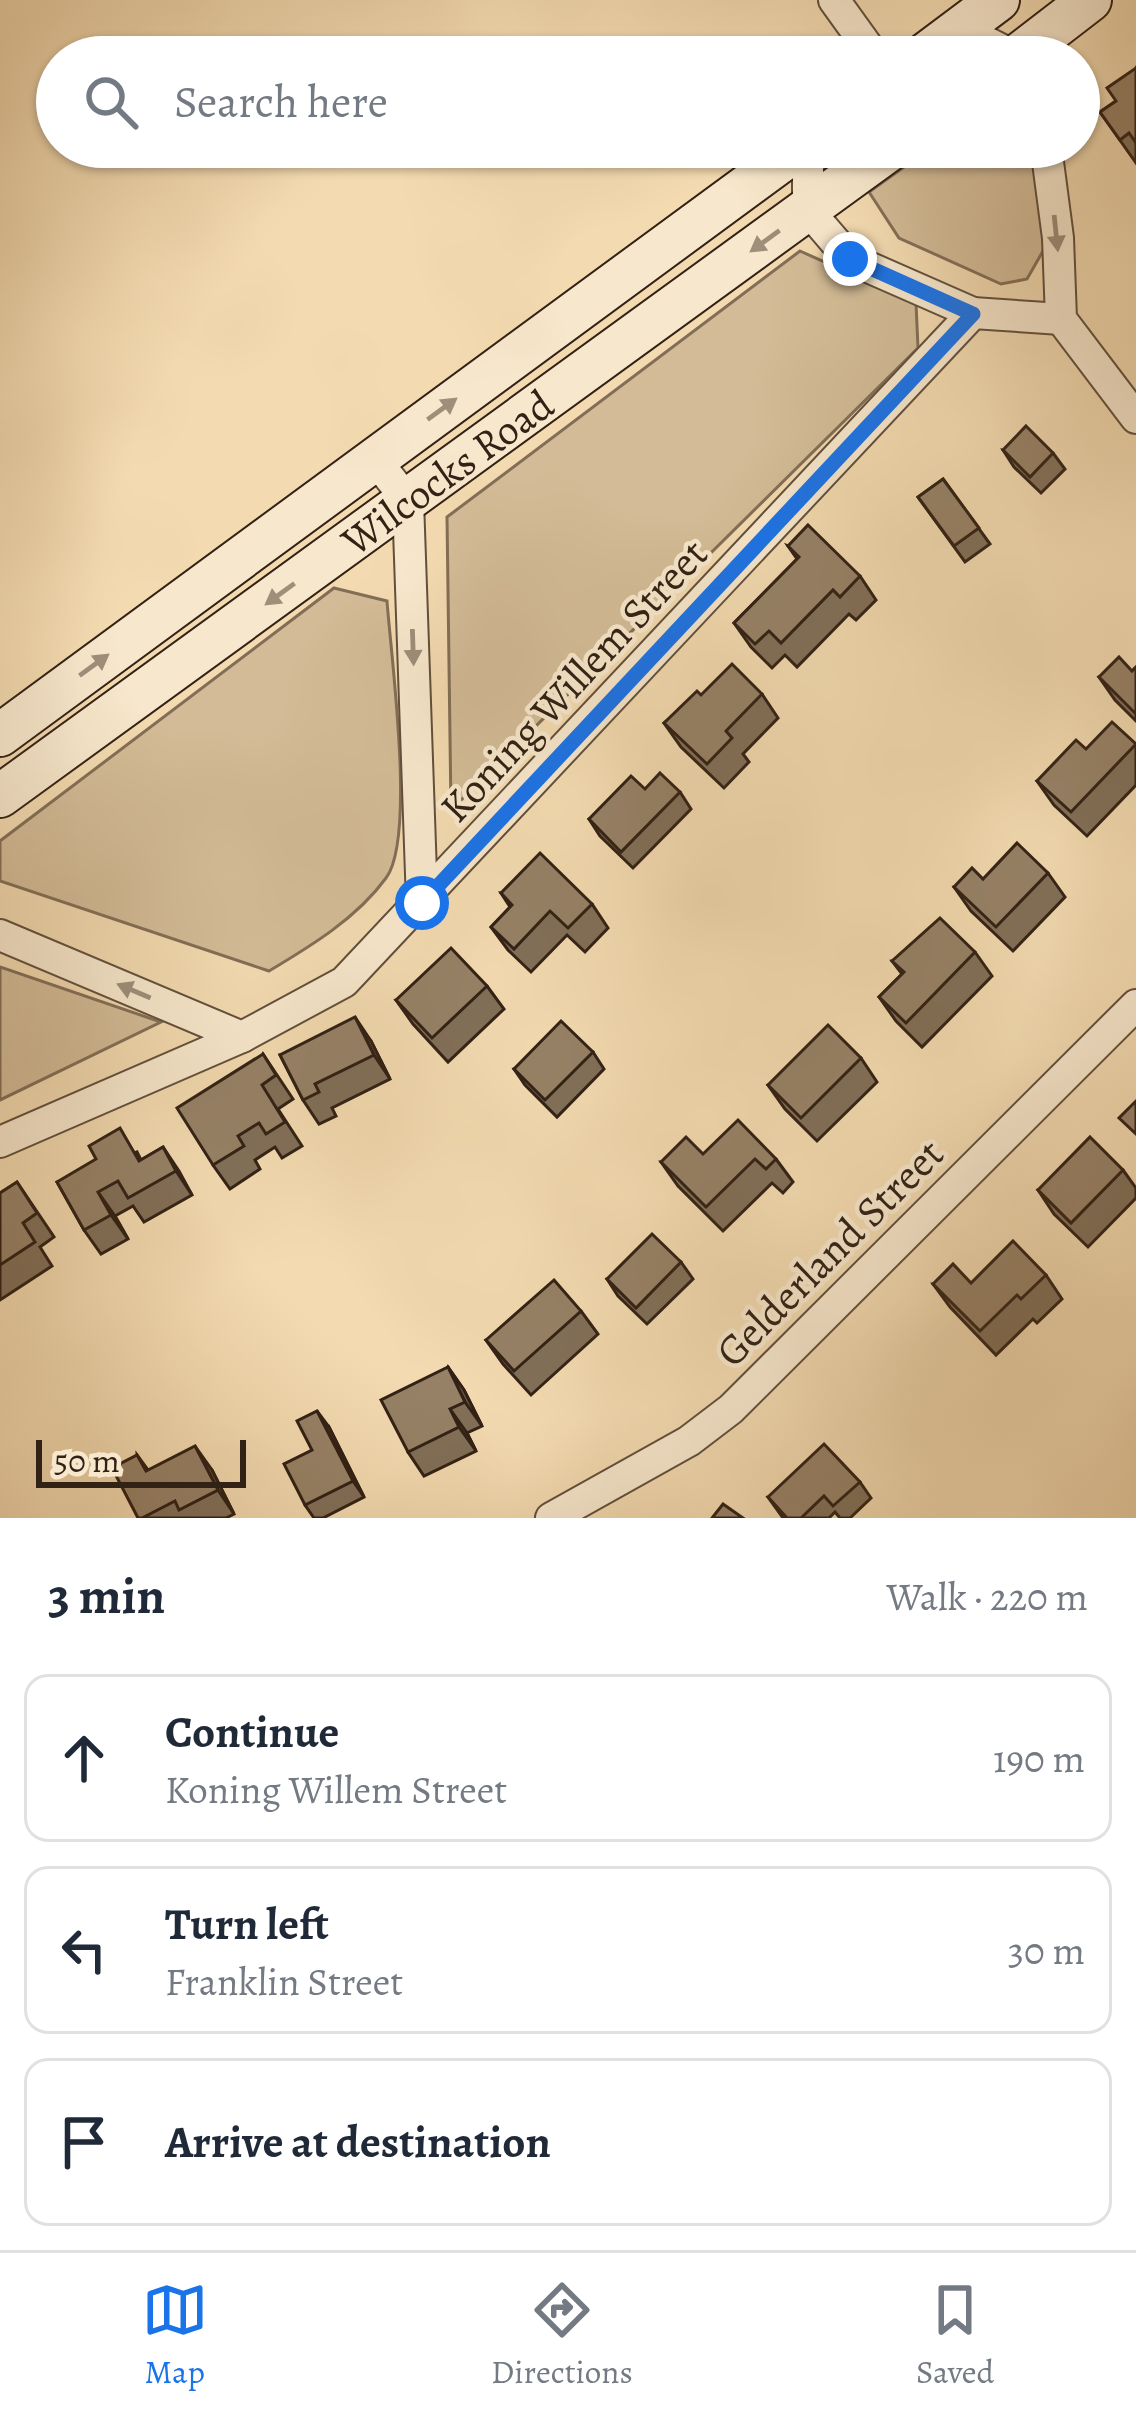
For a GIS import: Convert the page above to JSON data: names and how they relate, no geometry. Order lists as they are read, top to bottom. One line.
{"streets":{"street":["Wilcocks Road","Koning Willem Street","Gelderland Street"]},"scale_bar":"50 m","page":{"search":"Search here","scale":"50 m","heading":["3 min","Walk · 220 m"],"list":[["Continue","Koning Willem Street","190 m"],["Turn left","Franklin Street","30 m"],"Arrive at destination"],"nav":["Map","Directions","Saved"]}}
